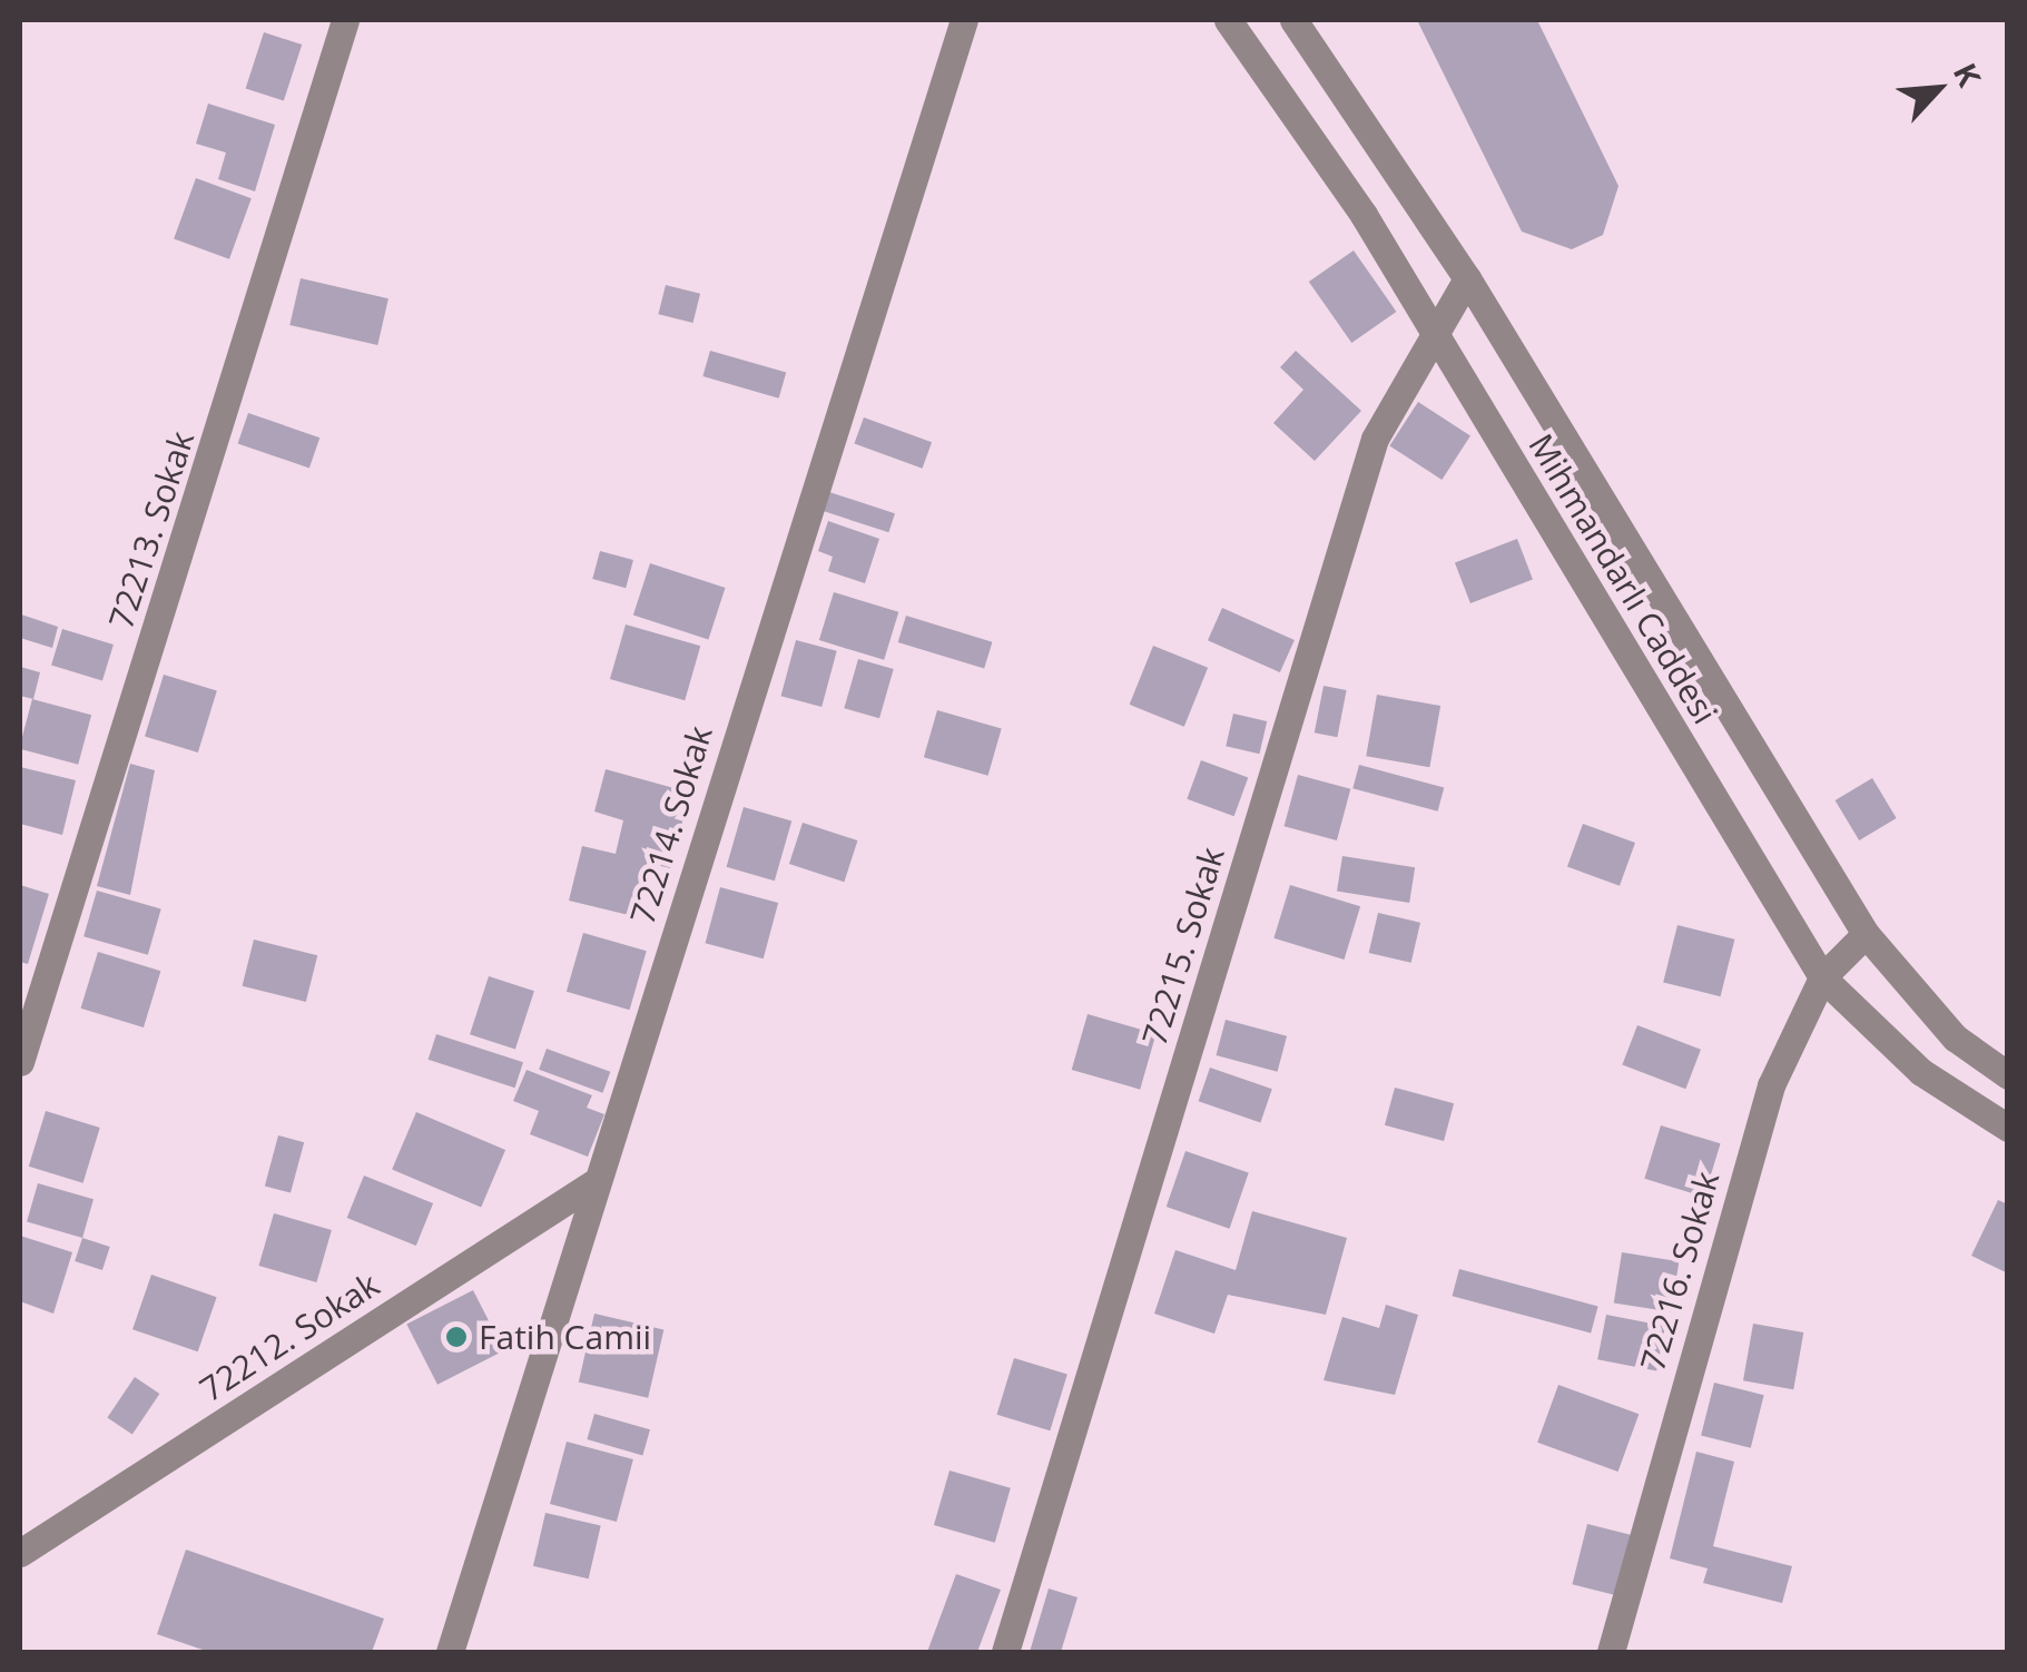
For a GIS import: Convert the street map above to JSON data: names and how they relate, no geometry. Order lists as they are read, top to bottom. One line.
{"streets":{"street":["72213. Sokak","Mihmandarlı Caddesi","72214. Sokak","72215. Sokak","72216. Sokak","72212. Sokak"]},"crossings":[["Mihmandarlı Caddesi","72215. Sokak"],["Mihmandarlı Caddesi","72216. Sokak"],["72214. Sokak","72212. Sokak"]],"places":["Fatih Camii"],"north":"top right"}
